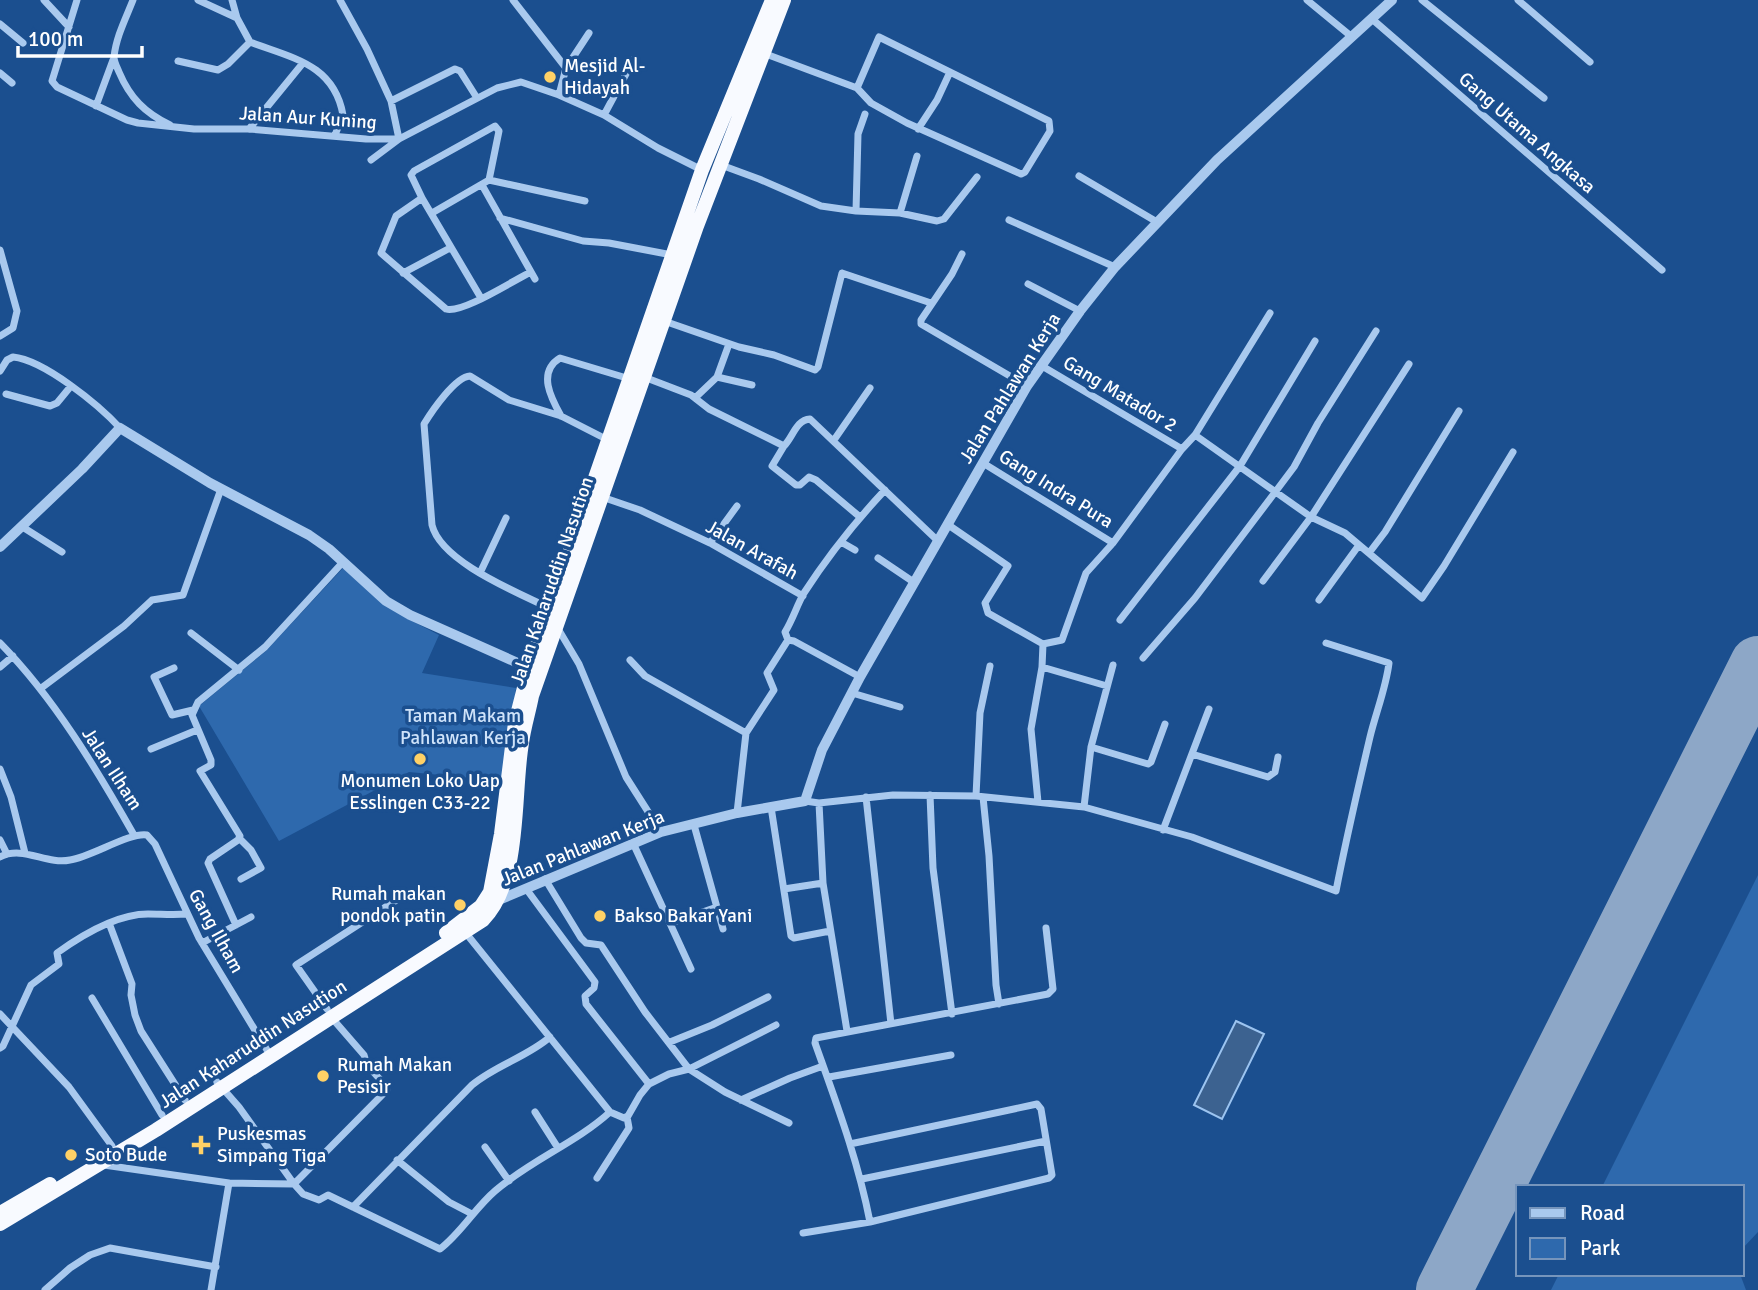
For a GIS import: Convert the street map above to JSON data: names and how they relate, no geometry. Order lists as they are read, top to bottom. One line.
{"streets":{"highway":["Jalan Kaharuddin Nasution"],"street":["Jalan Aur Kuning","Gang Utama Angkasa","Jalan Pahlawan Kerja","Gang Matador 2","Gang Indra Pura","Jalan Arafah","Jalan Ilham","Gang Ilham"]},"crossings":[["Jalan Aur Kuning","Jalan Kaharuddin Nasution"],["Gang Utama Angkasa","Jalan Pahlawan Kerja"],["Jalan Pahlawan Kerja","Gang Matador 2"],["Jalan Pahlawan Kerja","Gang Indra Pura"],["Jalan Pahlawan Kerja","Jalan Kaharuddin Nasution"],["Jalan Arafah","Jalan Kaharuddin Nasution"],["Jalan Kaharuddin Nasution","Gang Ilham"],["Jalan Ilham","Gang Ilham"]],"parks":["Taman Makam Pahlawan Kerja"],"places":{"other":["Mesjid Al- Hidayah","Monumen Loko Uap Esslingen C33-22","Rumah makan pondok patin","Bakso Bakar Yani","Rumah Makan Pesisir","Soto Bude"],"health":["Puskesmas Simpang Tiga"]},"legend":["Road","Park"],"scale_bar":"100 m"}
